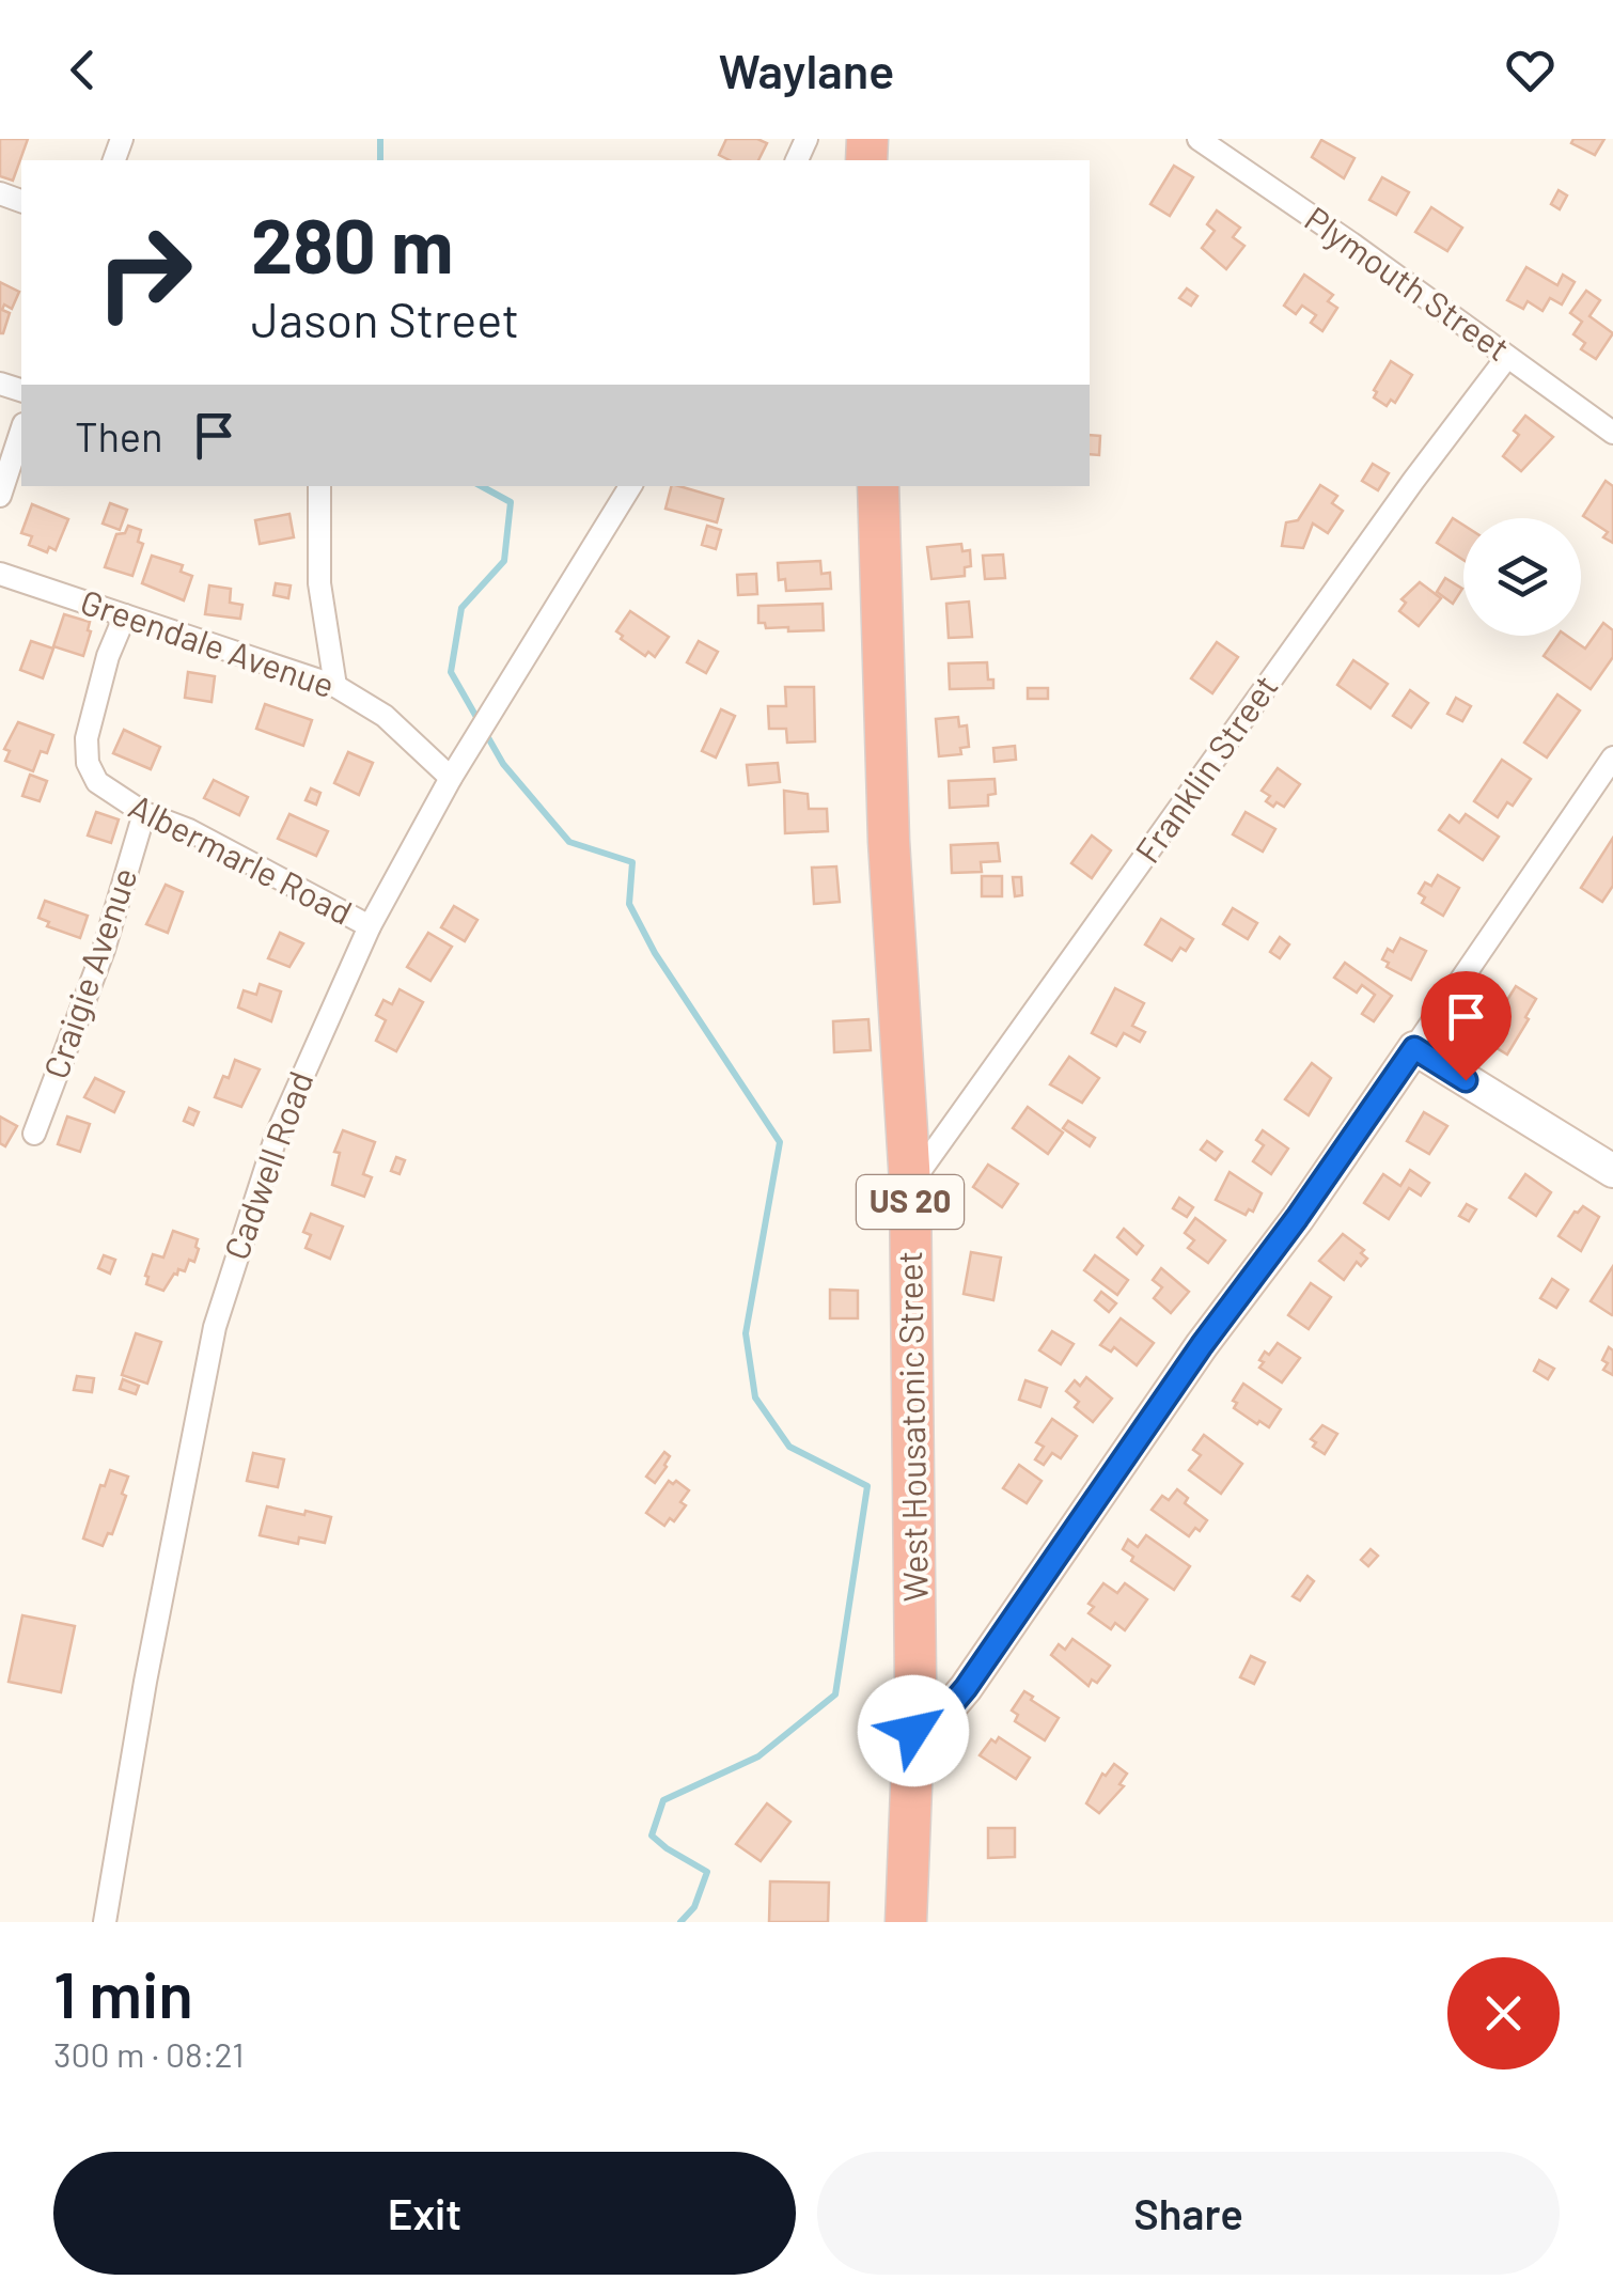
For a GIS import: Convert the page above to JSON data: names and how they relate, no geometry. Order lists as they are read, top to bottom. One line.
{"streets":{"highway":["US 20","West Housatonic Street"],"street":["Plymouth Street","Greendale Avenue","Franklin Street","Albermarle Road","Craigie Avenue","Cadwell Road"]},"crossings":[["Plymouth Street","Franklin Street"],["Greendale Avenue","Albermarle Road"],["Greendale Avenue","Cadwell Road"],["Franklin Street","West Housatonic Street"],["Albermarle Road","Craigie Avenue"],["Albermarle Road","Cadwell Road"]],"page":{"header":"Waylane","turn":["280 m","Jason Street"],"then":"Then","heading":["1 min","300 m · 08:21"],"buttons":["Exit","Share"]}}
